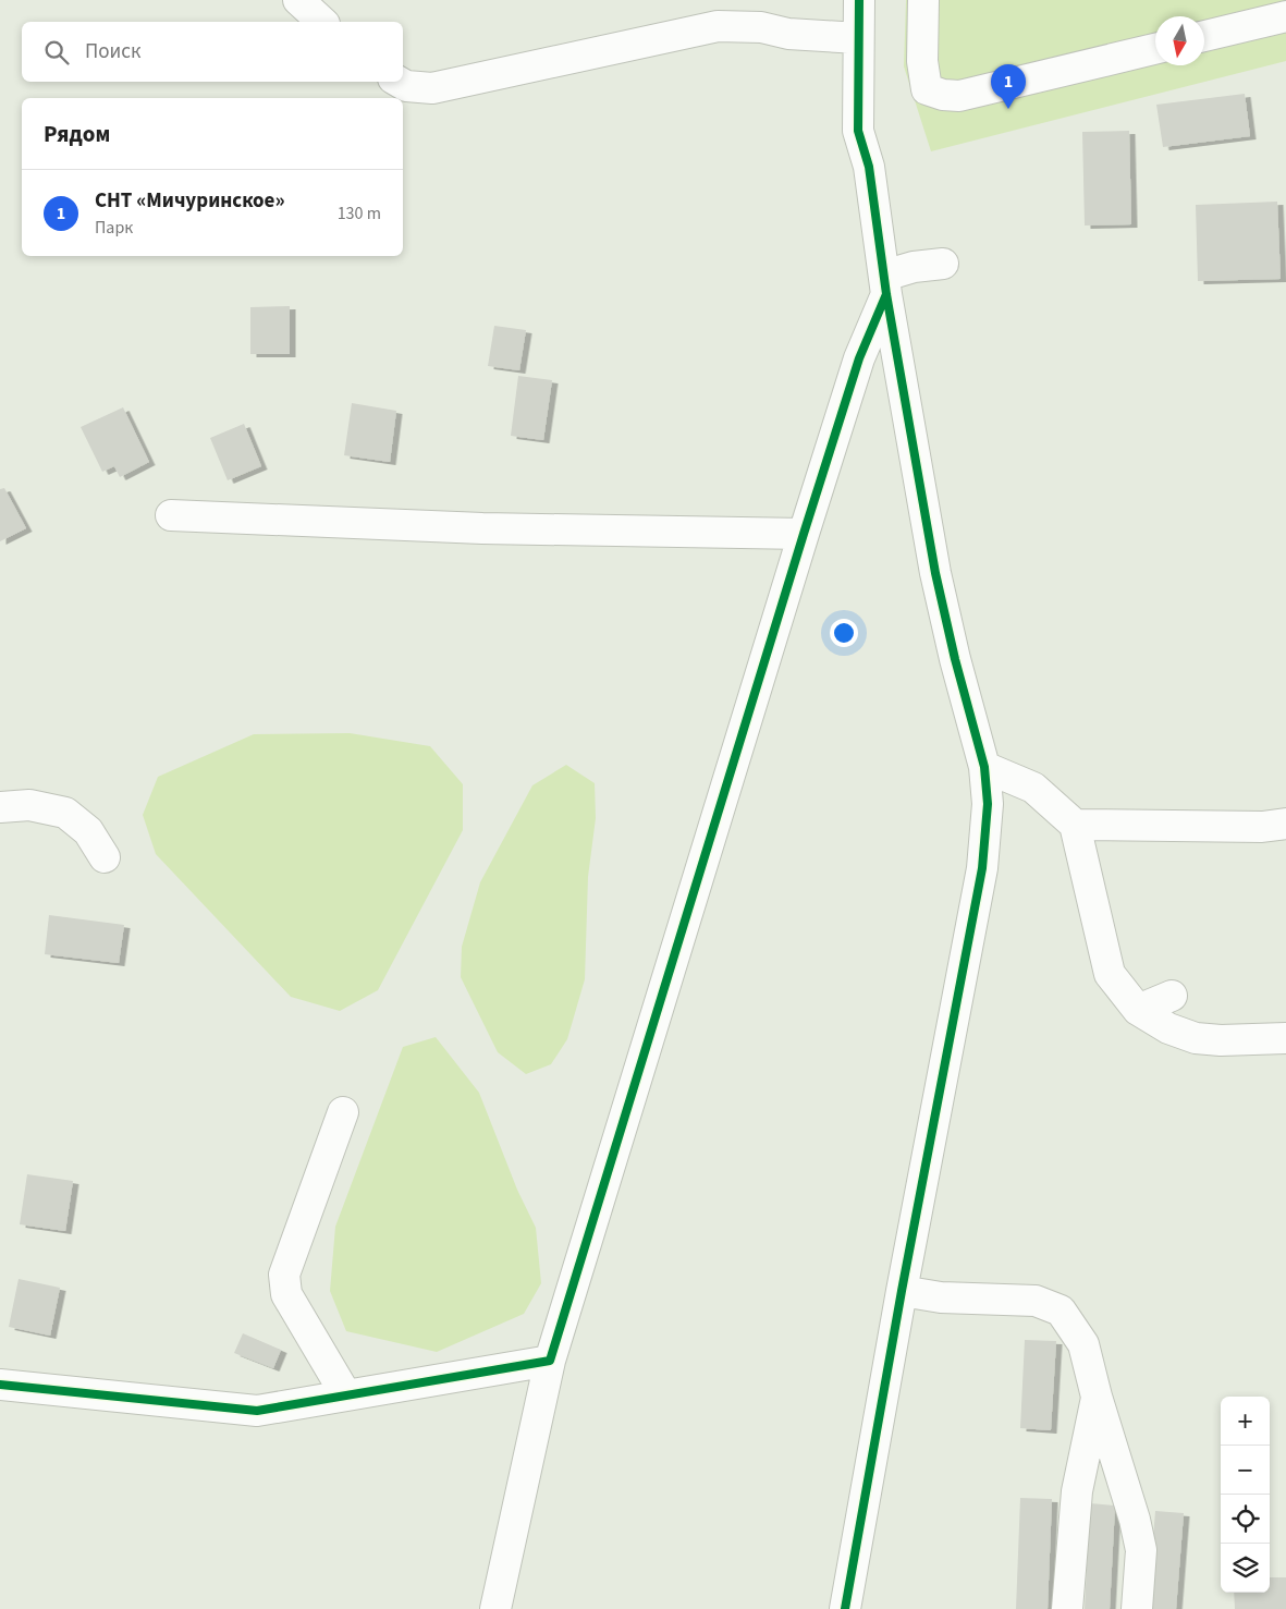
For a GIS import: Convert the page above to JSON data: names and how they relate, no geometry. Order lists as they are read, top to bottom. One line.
{"north":"bottom","page":{"search":"Поиск","pins":"1","heading":"Рядом","list":[{"mark":"1","name":"СНТ «Мичуринское»","note":"Парк","value":"130 m"}],"map_buttons":["+","−"]}}
